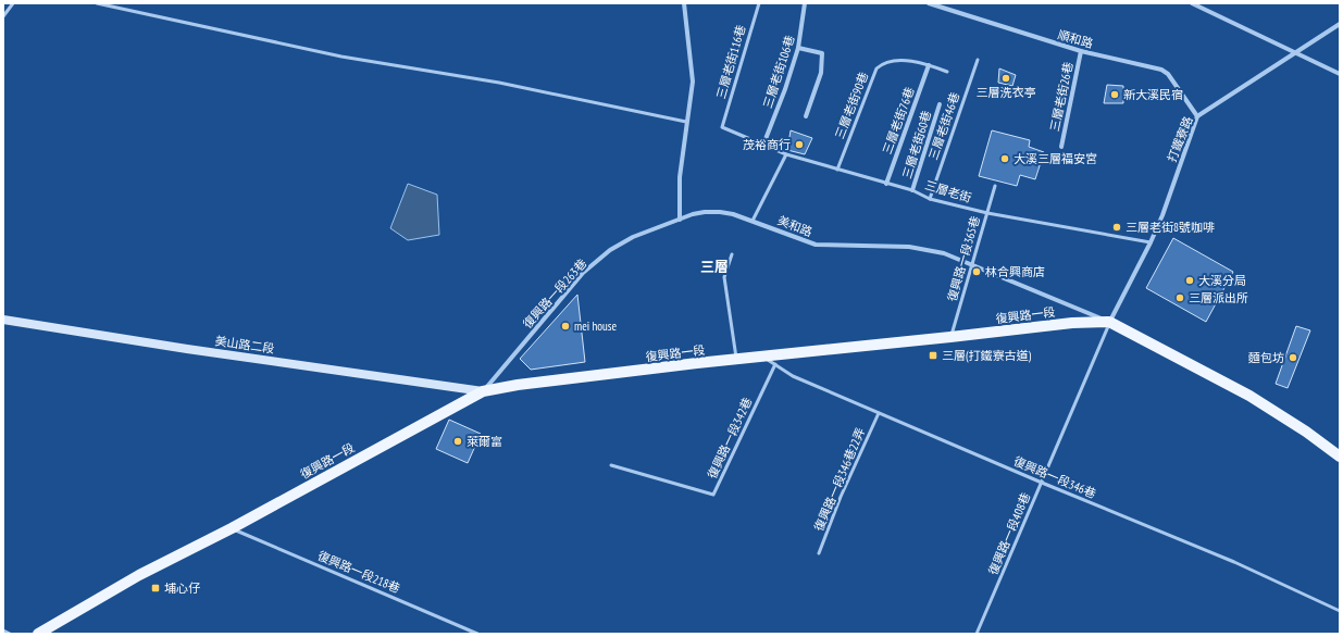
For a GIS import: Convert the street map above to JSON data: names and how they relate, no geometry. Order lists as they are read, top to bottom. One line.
{"streets":{"main road":["復興路一段"],"street":["順和路","三層老街106巷","三層老街26巷","三層老街76巷","打鐵寮路","三層老街60巷","美和路","復興路一段263巷","美山路二段"],"lane":["三層老街116巷","三層老街90巷","三層老街46巷","三層老街","復興路一段365巷","復興路一段342巷","復興路一段346巷","復興路一段346巷22弄","復興路一段408巷","復興路一段218巷"]},"crossings":[["順和路","三層老街26巷"],["順和路","打鐵寮路"],["三層老街116巷","三層老街"],["三層老街106巷","三層老街"],["三層老街90巷","三層老街76巷"],["三層老街90巷","三層老街"],["三層老街76巷","三層老街"],["三層老街46巷","三層老街"],["打鐵寮路","三層老街"],["打鐵寮路","美和路"],["打鐵寮路","復興路一段"],["打鐵寮路","復興路一段408巷"],["三層老街60巷","三層老街"],["三層老街","復興路一段365巷"],["美和路","復興路一段365巷"],["美和路","復興路一段263巷"],["美和路","復興路一段"],["美和路","復興路一段408巷"],["復興路一段365巷","復興路一段"],["復興路一段263巷","復興路一段"],["復興路一段263巷","美山路二段"],["復興路一段","美山路二段"],["復興路一段","復興路一段346巷"],["復興路一段","復興路一段408巷"],["復興路一段","復興路一段218巷"],["復興路一段342巷","復興路一段346巷"],["復興路一段346巷","復興路一段346巷22弄"],["復興路一段346巷","復興路一段408巷"]],"districts":["三層"],"places":{"other":["三層洗衣亭","新大溪民宿","茂裕商行","大溪三層福安宮","三層老街8號咖啡","林合興商店","大溪分局","三層派出所","mei house","麵包坊","萊爾富"],"transit":["三層(打鐵寮古道)","埔心仔"]}}
